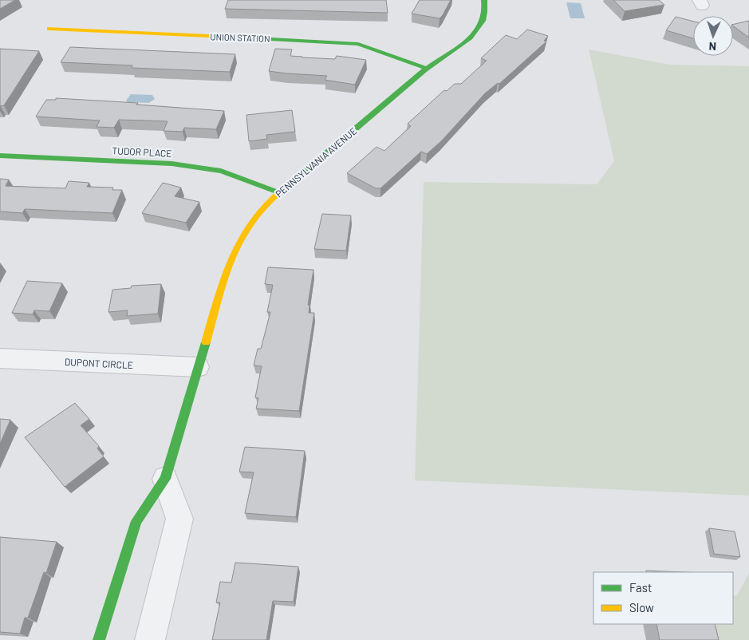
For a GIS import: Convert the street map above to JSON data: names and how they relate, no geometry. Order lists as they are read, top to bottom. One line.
{"streets":{"street":["UNION STATION","TUDOR PLACE","PENNSYLVANIA AVENUE","DUPONT CIRCLE"]},"crossings":[["UNION STATION","PENNSYLVANIA AVENUE"],["TUDOR PLACE","PENNSYLVANIA AVENUE"],["PENNSYLVANIA AVENUE","DUPONT CIRCLE"]],"legend":["Fast","Slow"],"north":"bottom"}
